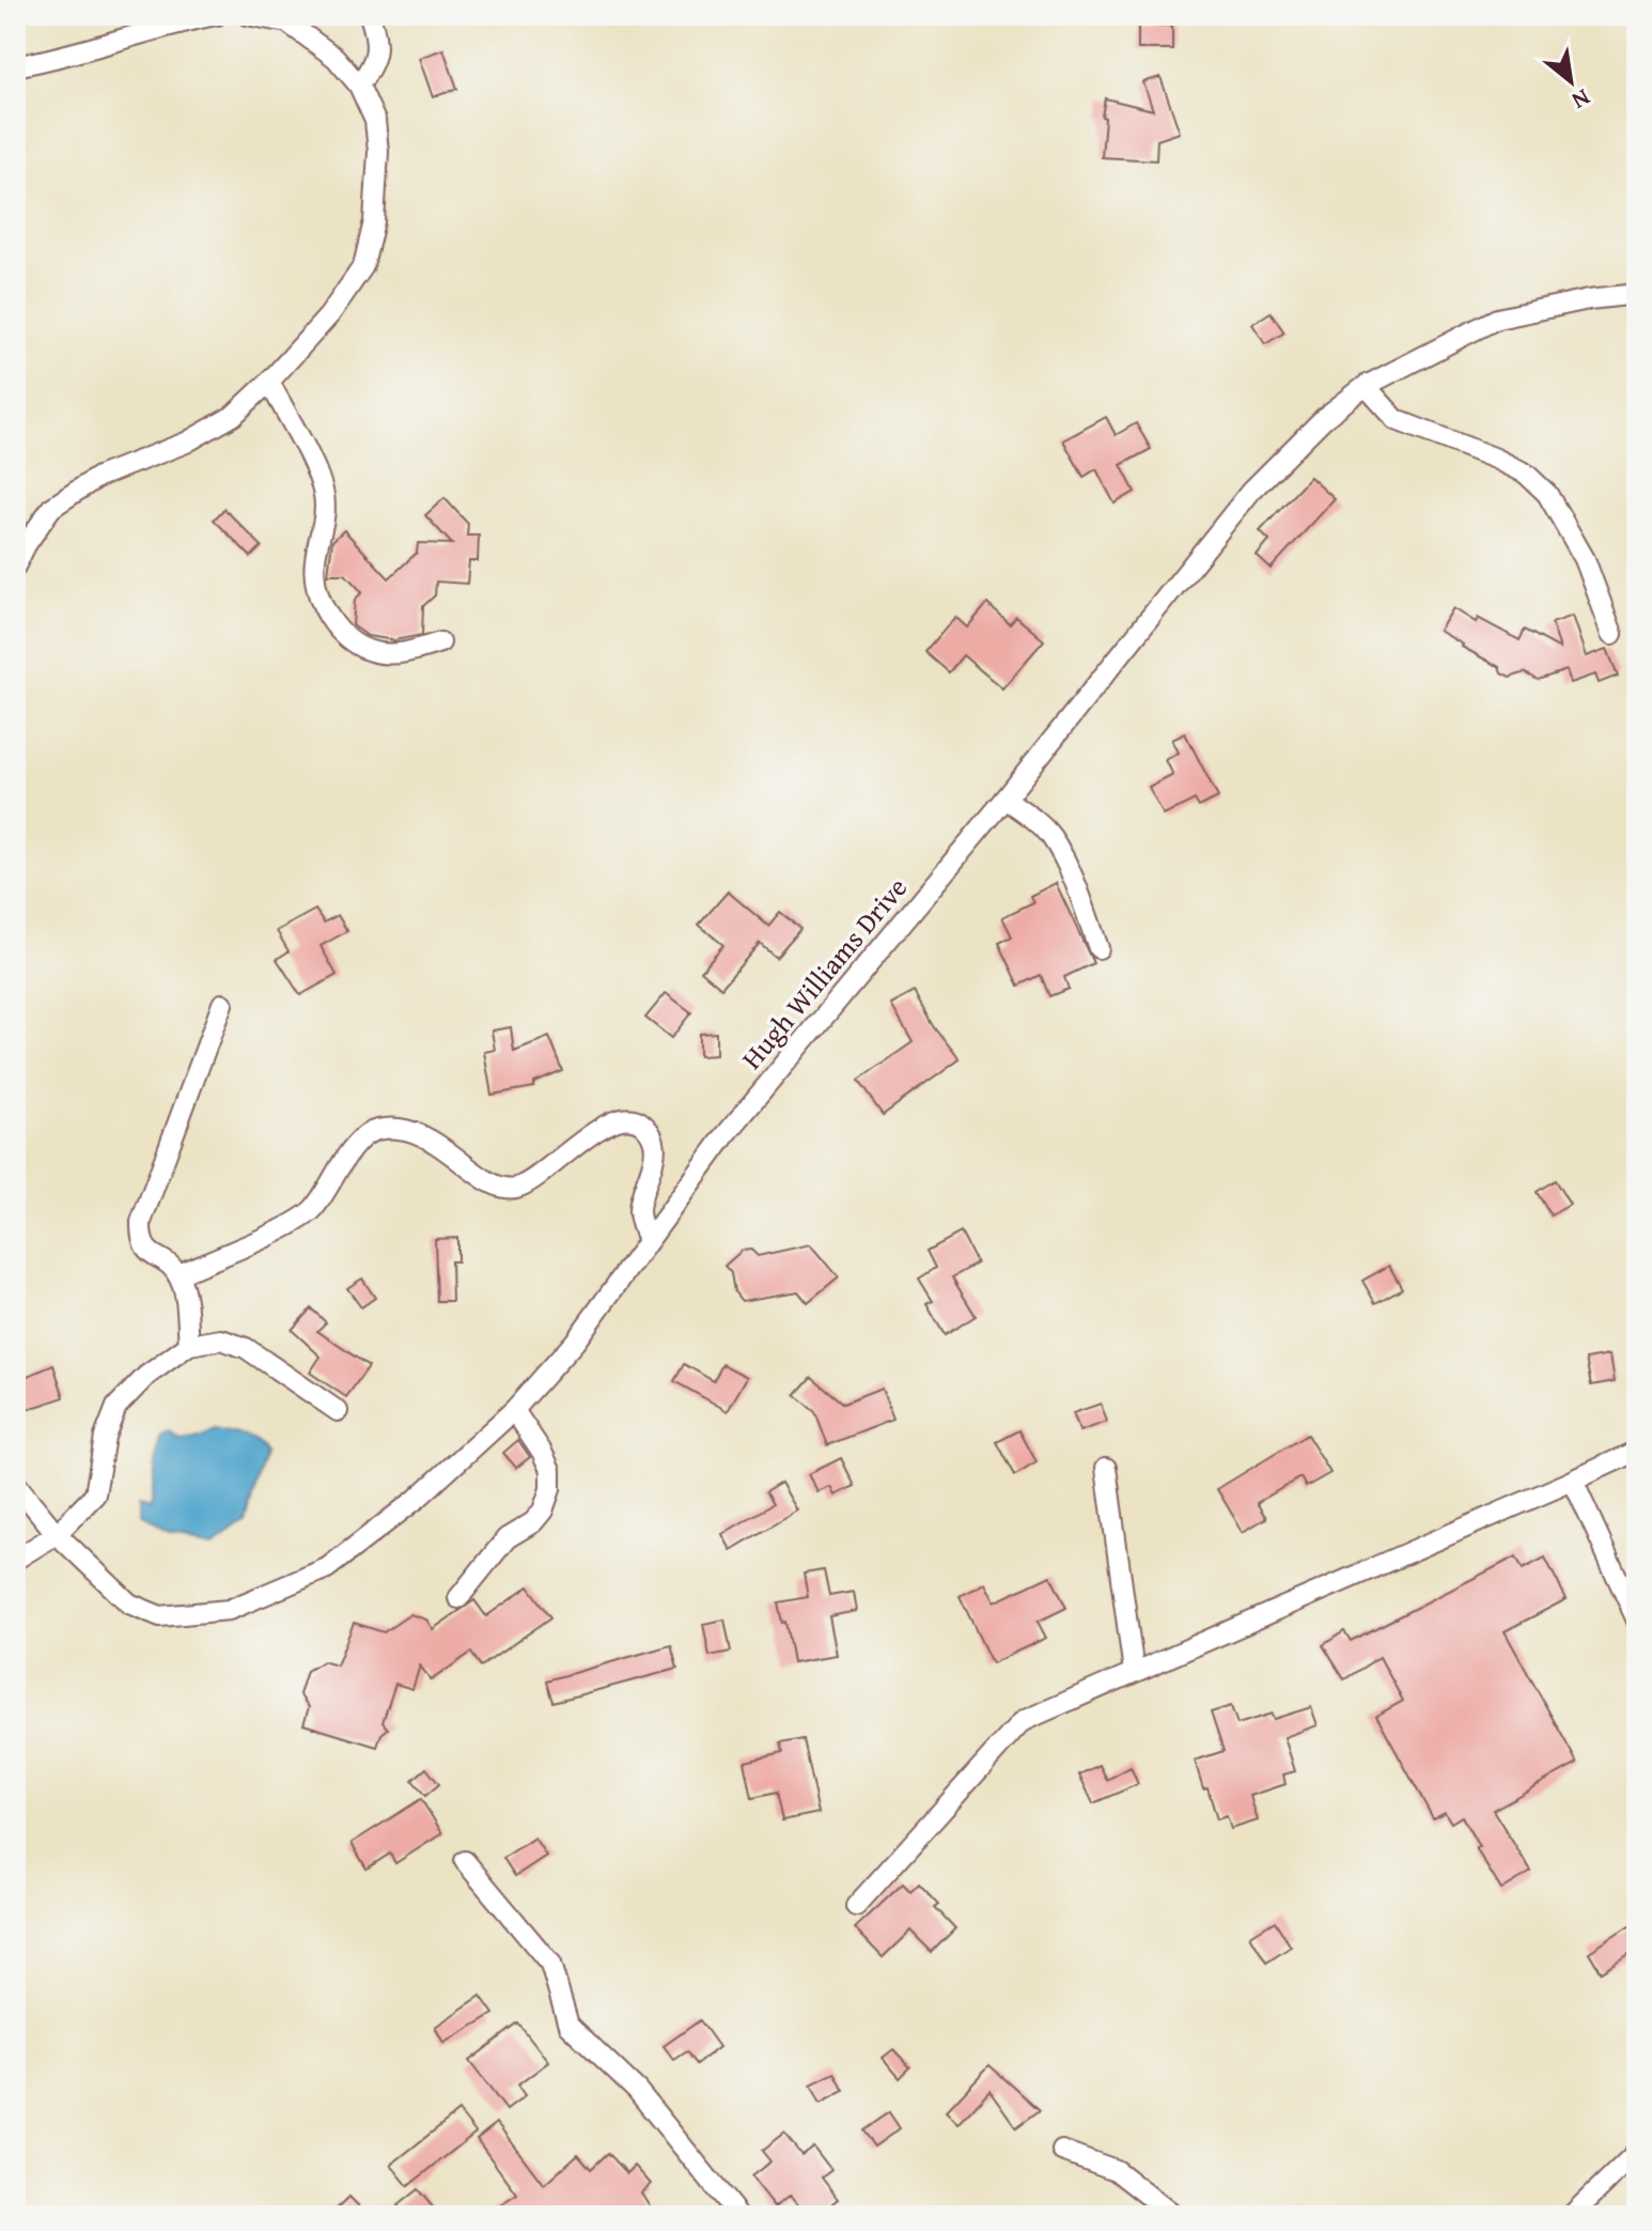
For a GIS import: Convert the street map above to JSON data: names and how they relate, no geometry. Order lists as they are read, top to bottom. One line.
{"streets":{"street":["Hugh Williams Drive"]},"north":"bottom right"}
